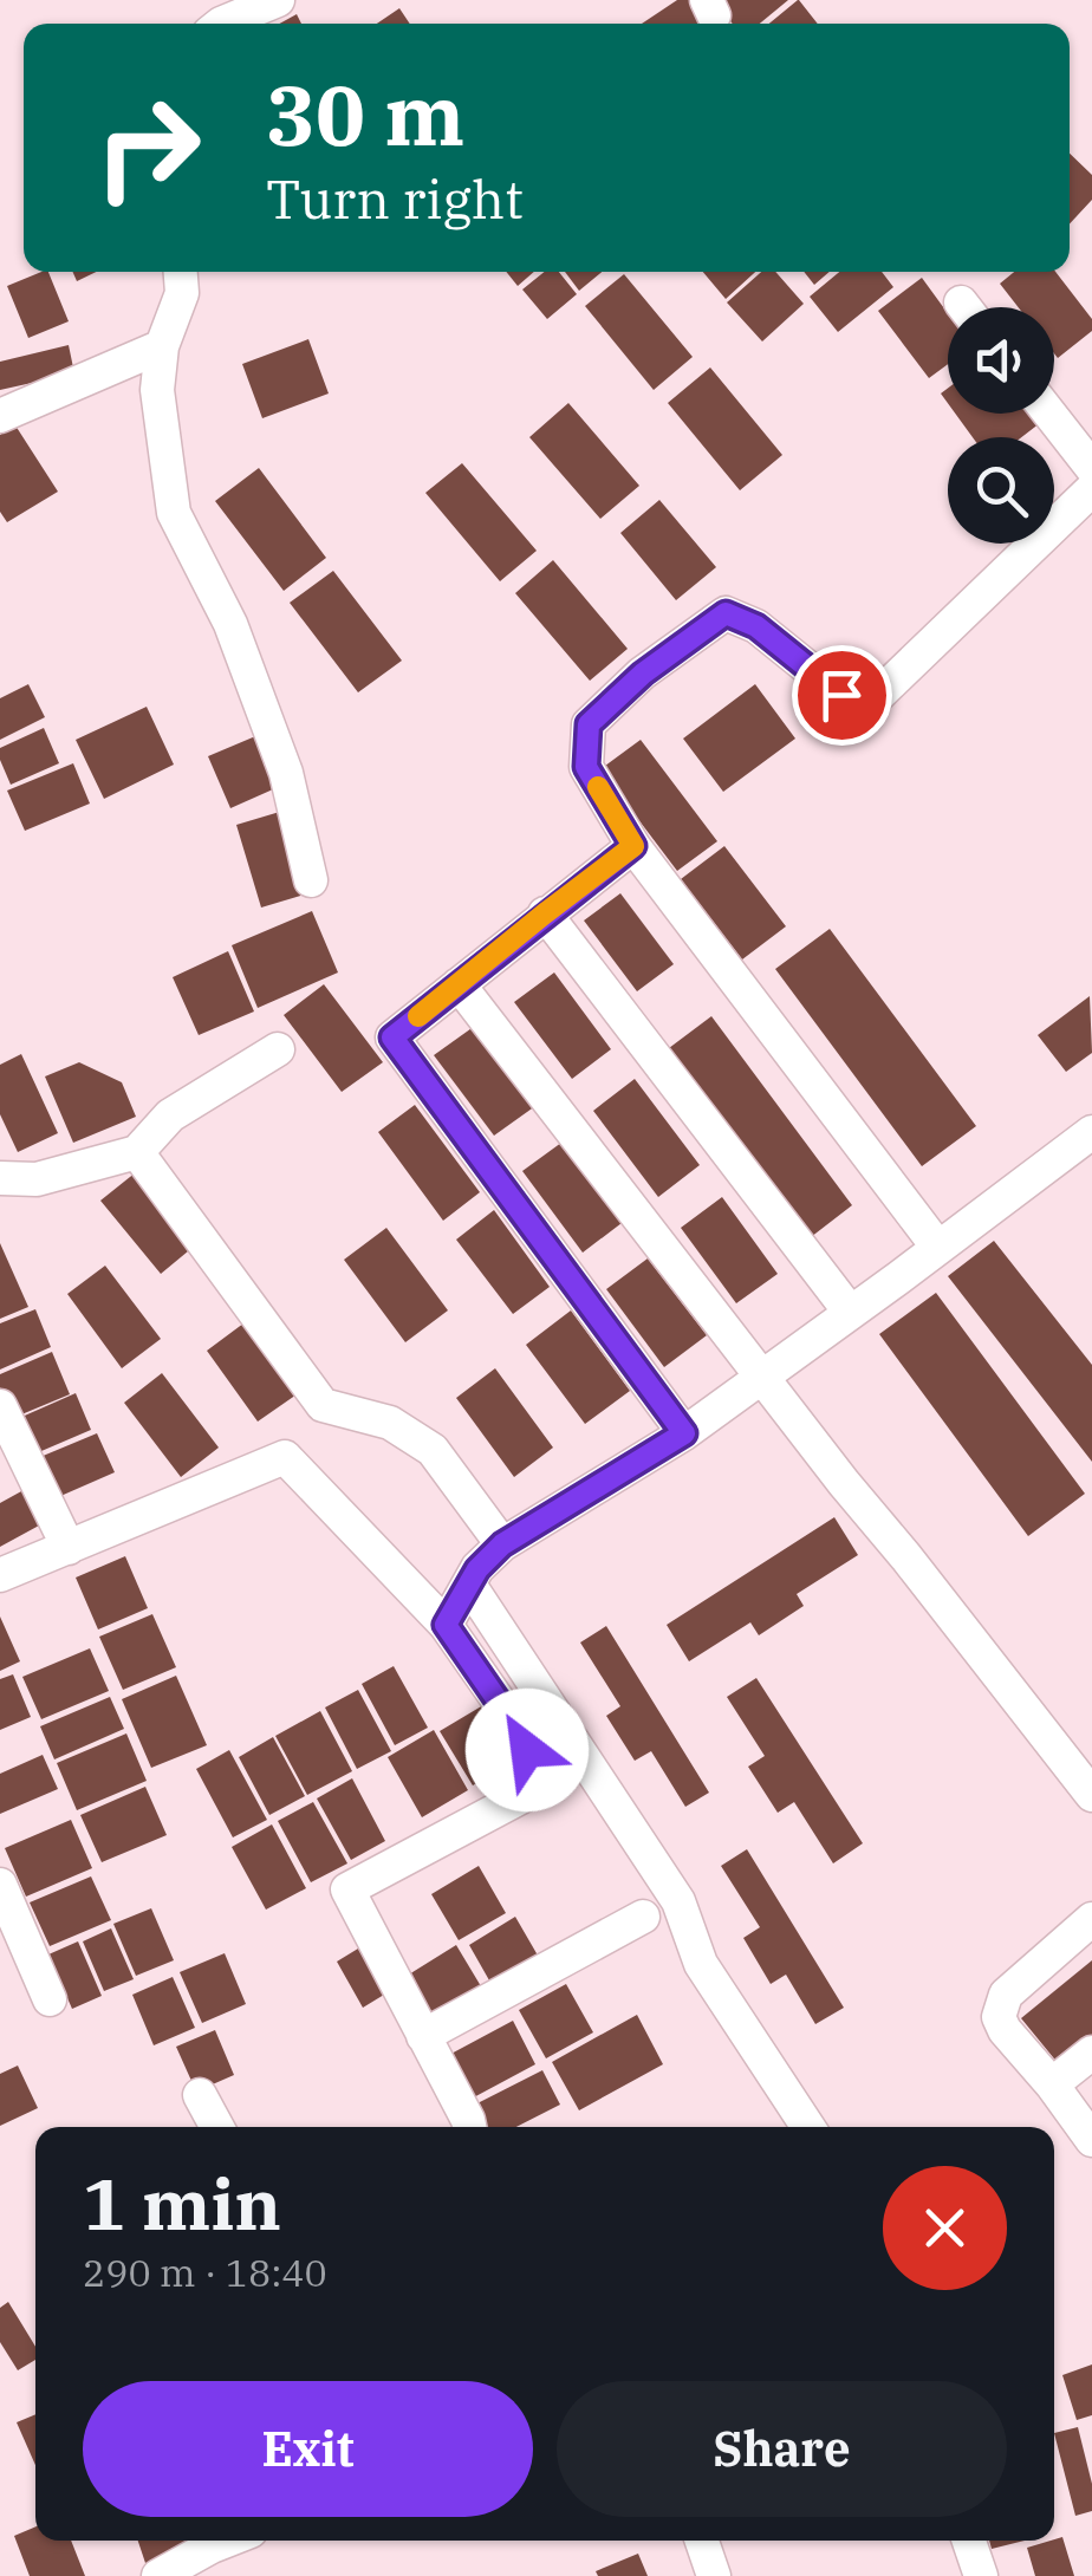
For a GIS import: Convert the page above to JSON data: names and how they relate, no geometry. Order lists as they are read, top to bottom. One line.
{"page":{"turn":["30 m","Turn right"],"heading":["1 min","290 m · 18:40"],"buttons":["Exit","Share"]}}
